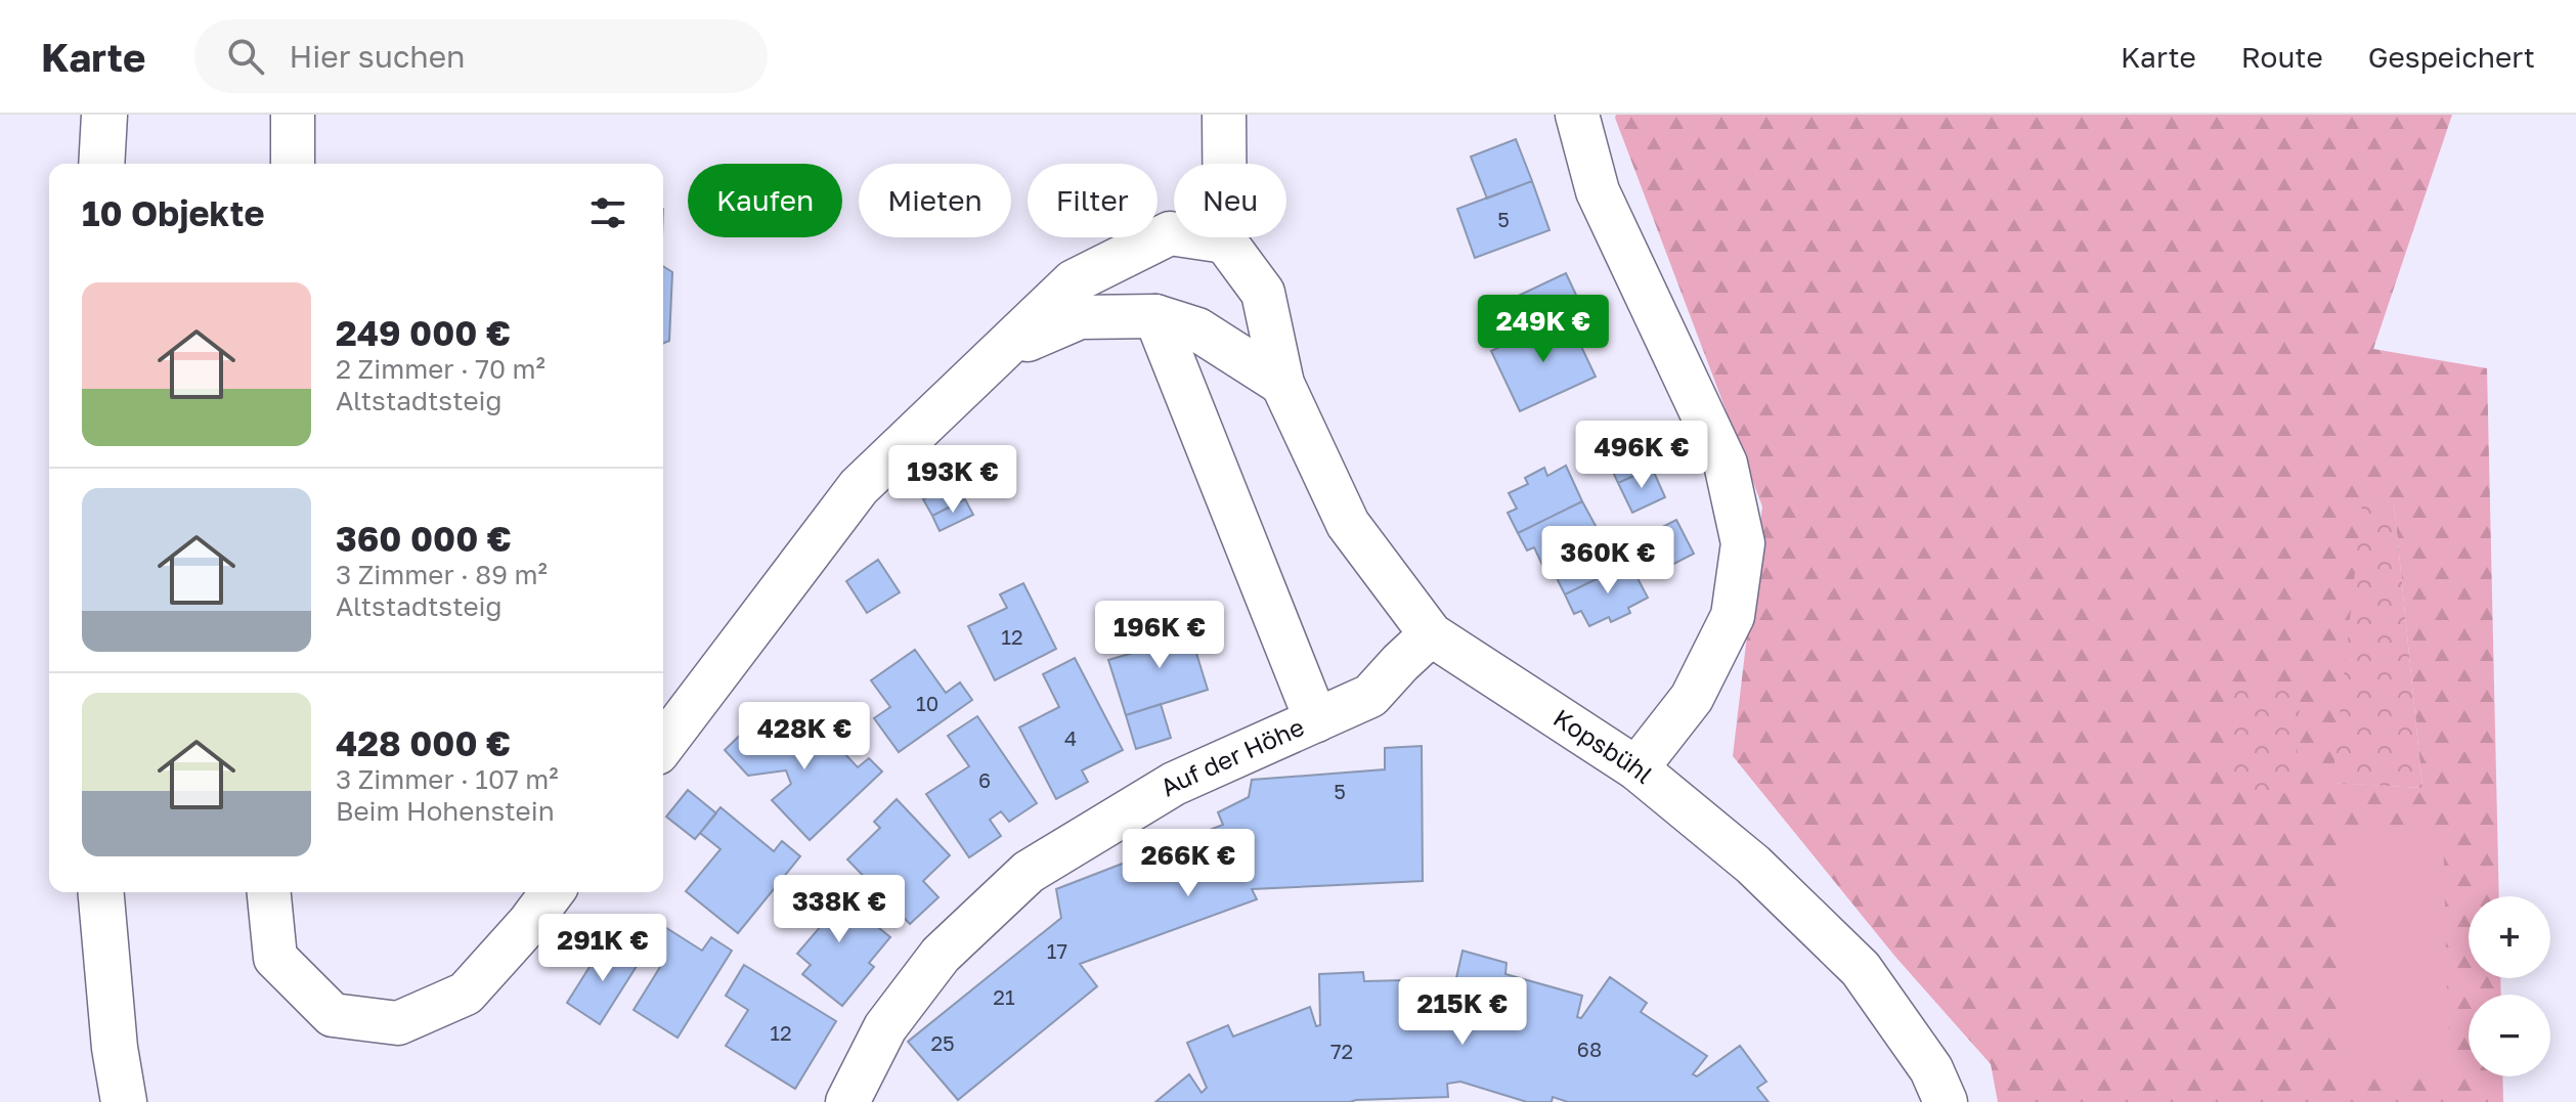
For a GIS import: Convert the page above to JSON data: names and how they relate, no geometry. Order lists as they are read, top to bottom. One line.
{"streets":{"street":["Kopsbühl","Auf der Höhe"]},"crossings":[["Kopsbühl","Auf der Höhe"]],"house_numbers":["5","12","10","4","6","5","17","21","12","25","68","72"],"page":{"header":"Karte","search":"Hier suchen","nav":["Karte","Route","Gespeichert"],"chip":["Kaufen","Mieten","Filter","Neu"],"heading":"10 Objekte","list":[{"name":"249 000 €","note":"2 Zimmer · 70 m² · Altstadtsteig"},{"name":"360 000 €","note":"3 Zimmer · 89 m² · Altstadtsteig"},{"name":"428 000 €","note":"3 Zimmer · 107 m² · Beim Hohenstein"}],"price":["249K €","496K €","193K €","360K €","196K €","428K €","266K €","338K €","291K €","215K €"],"map_buttons":["+","−"]}}
